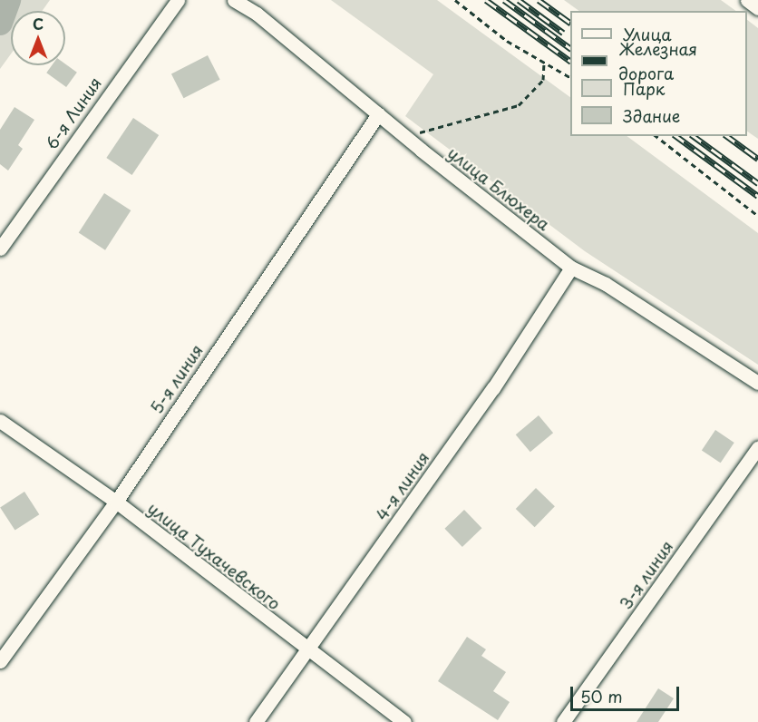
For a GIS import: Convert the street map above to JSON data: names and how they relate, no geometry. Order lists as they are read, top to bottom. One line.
{"streets":{"street":["6-я Линия","улица Блюхера","5-я линия","4-я линия","улица Тухачевского","3-я линия"]},"crossings":[["улица Блюхера","5-я линия"],["улица Блюхера","4-я линия"],["5-я линия","улица Тухачевского"],["4-я линия","улица Тухачевского"]],"legend":["Улица","Железная дорога","Парк","Здание"],"scale_bar":"50 m","north":"top"}
